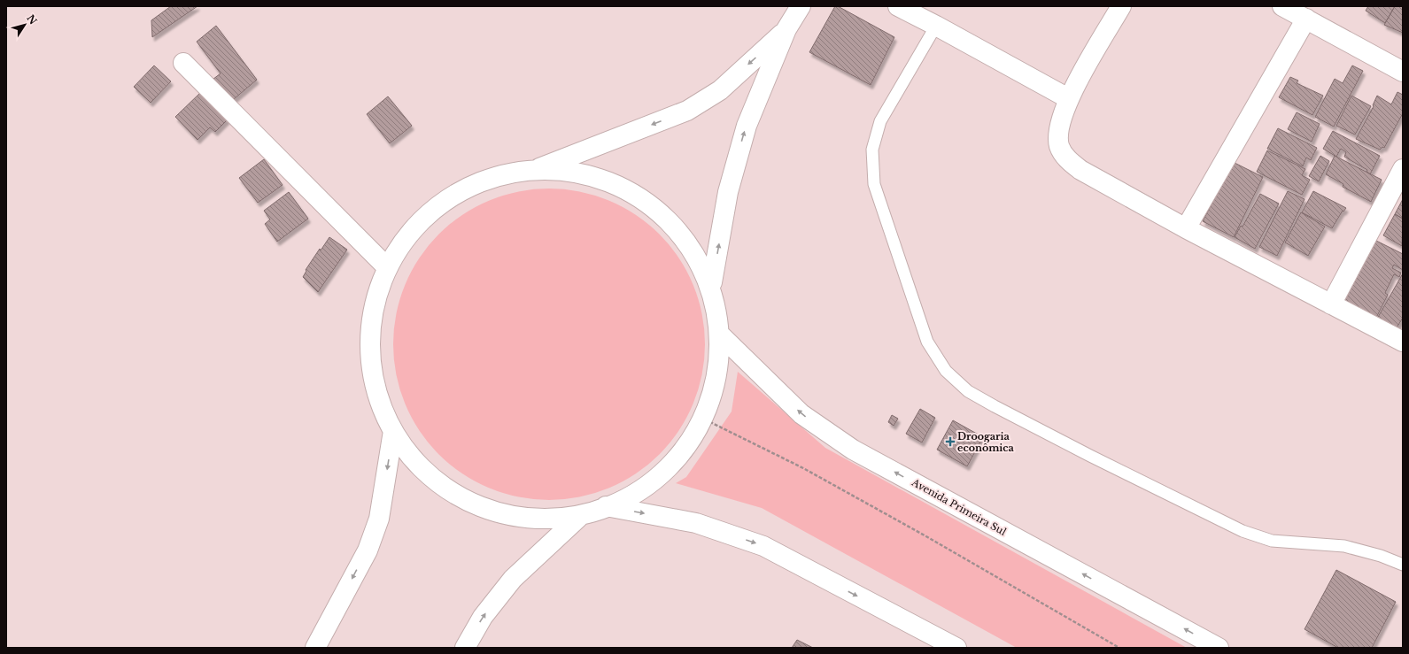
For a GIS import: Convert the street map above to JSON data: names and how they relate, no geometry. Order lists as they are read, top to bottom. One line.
{"streets":{"street":["Avenida Primeira Sul"]},"places":{"health":["Droogaria econômica"]},"north":"top right"}
